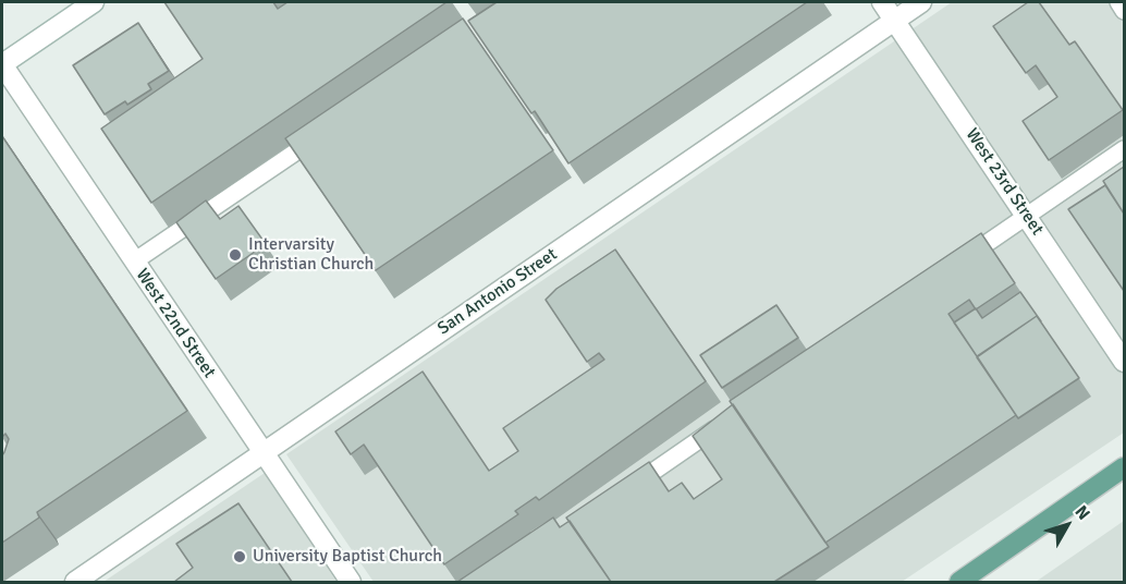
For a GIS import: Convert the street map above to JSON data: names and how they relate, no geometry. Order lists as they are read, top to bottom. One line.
{"streets":{"street":["West 23rd Street","San Antonio Street","West 22nd Street"]},"crossings":[["West 23rd Street","San Antonio Street"],["San Antonio Street","West 22nd Street"]],"places":["Intervarsity Christian Church","University Baptist Church"],"north":"top right"}
